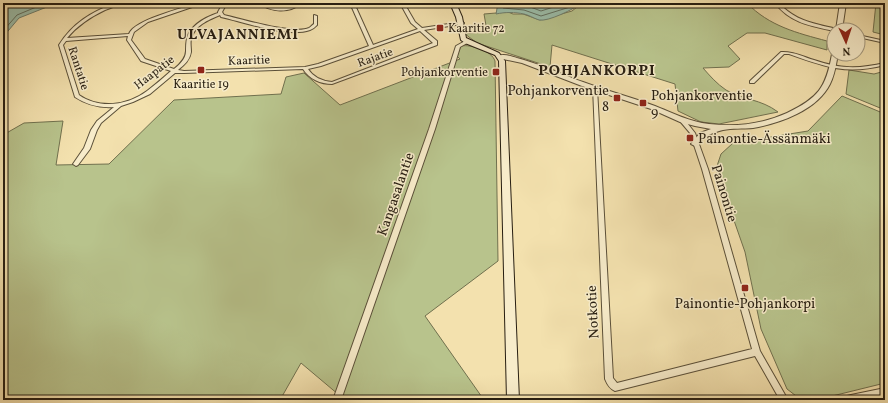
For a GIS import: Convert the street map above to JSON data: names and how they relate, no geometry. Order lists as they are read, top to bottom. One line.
{"streets":{"street":["Rajatie","Kaaritie","Rantatie","Haapatie","Painontie","Kangasalantie","Notkotie"]},"crossings":[["Rajatie","Kaaritie"],["Kaaritie","Haapatie"],["Rantatie","Haapatie"],["Painontie","Notkotie"]],"districts":["ULVAJANNIEMI","POHJANKORPI"],"places":{"transit":["Kaaritie 72","Kaaritie 19","Pohjankorventie","Pohjankorventie 8","Pohjankorventie 9","Painontie-Ässänmäki","Painontie-Pohjankorpi"]},"north":"bottom"}
